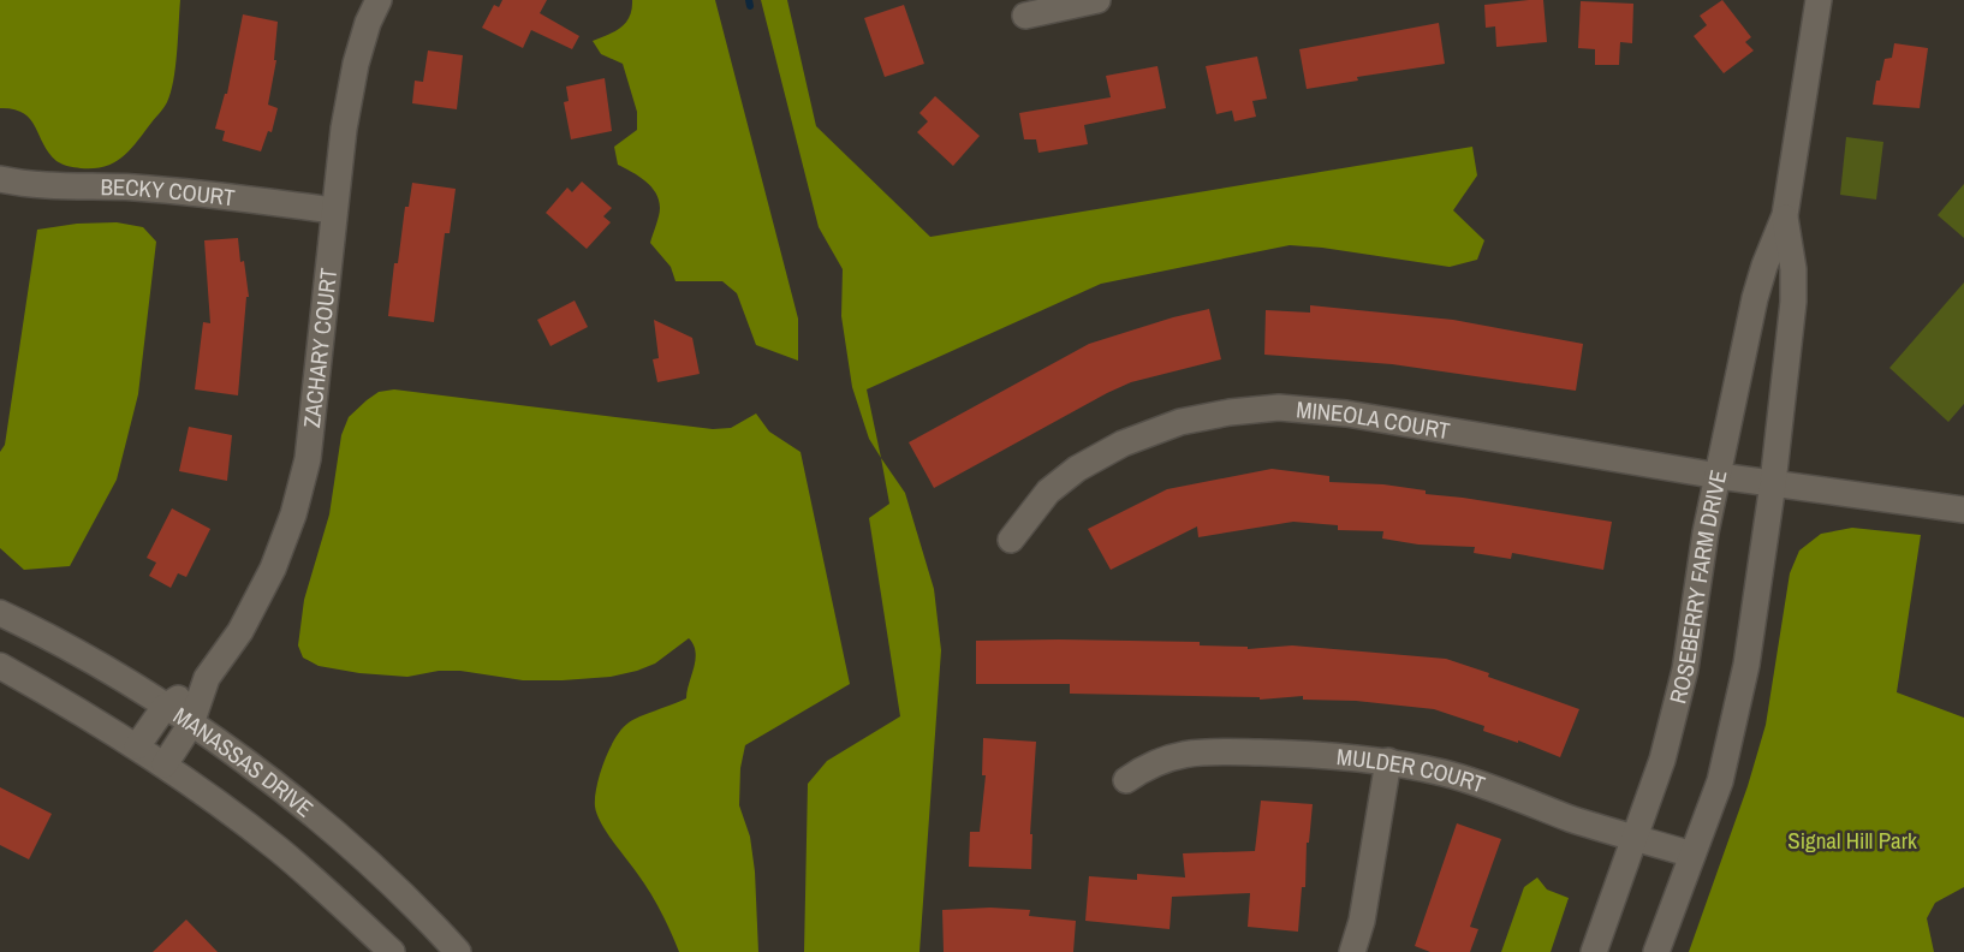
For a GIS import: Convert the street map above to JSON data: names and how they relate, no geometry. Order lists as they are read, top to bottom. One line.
{"streets":{"street":["BECKY COURT","ZACHARY COURT","MINEOLA COURT","ROSEBERRY FARM DRIVE","MANASSAS DRIVE","MULDER COURT"]},"crossings":[["BECKY COURT","ZACHARY COURT"],["ZACHARY COURT","MANASSAS DRIVE"],["MINEOLA COURT","ROSEBERRY FARM DRIVE"],["ROSEBERRY FARM DRIVE","MULDER COURT"]],"parks":["Signal Hill Park"]}
